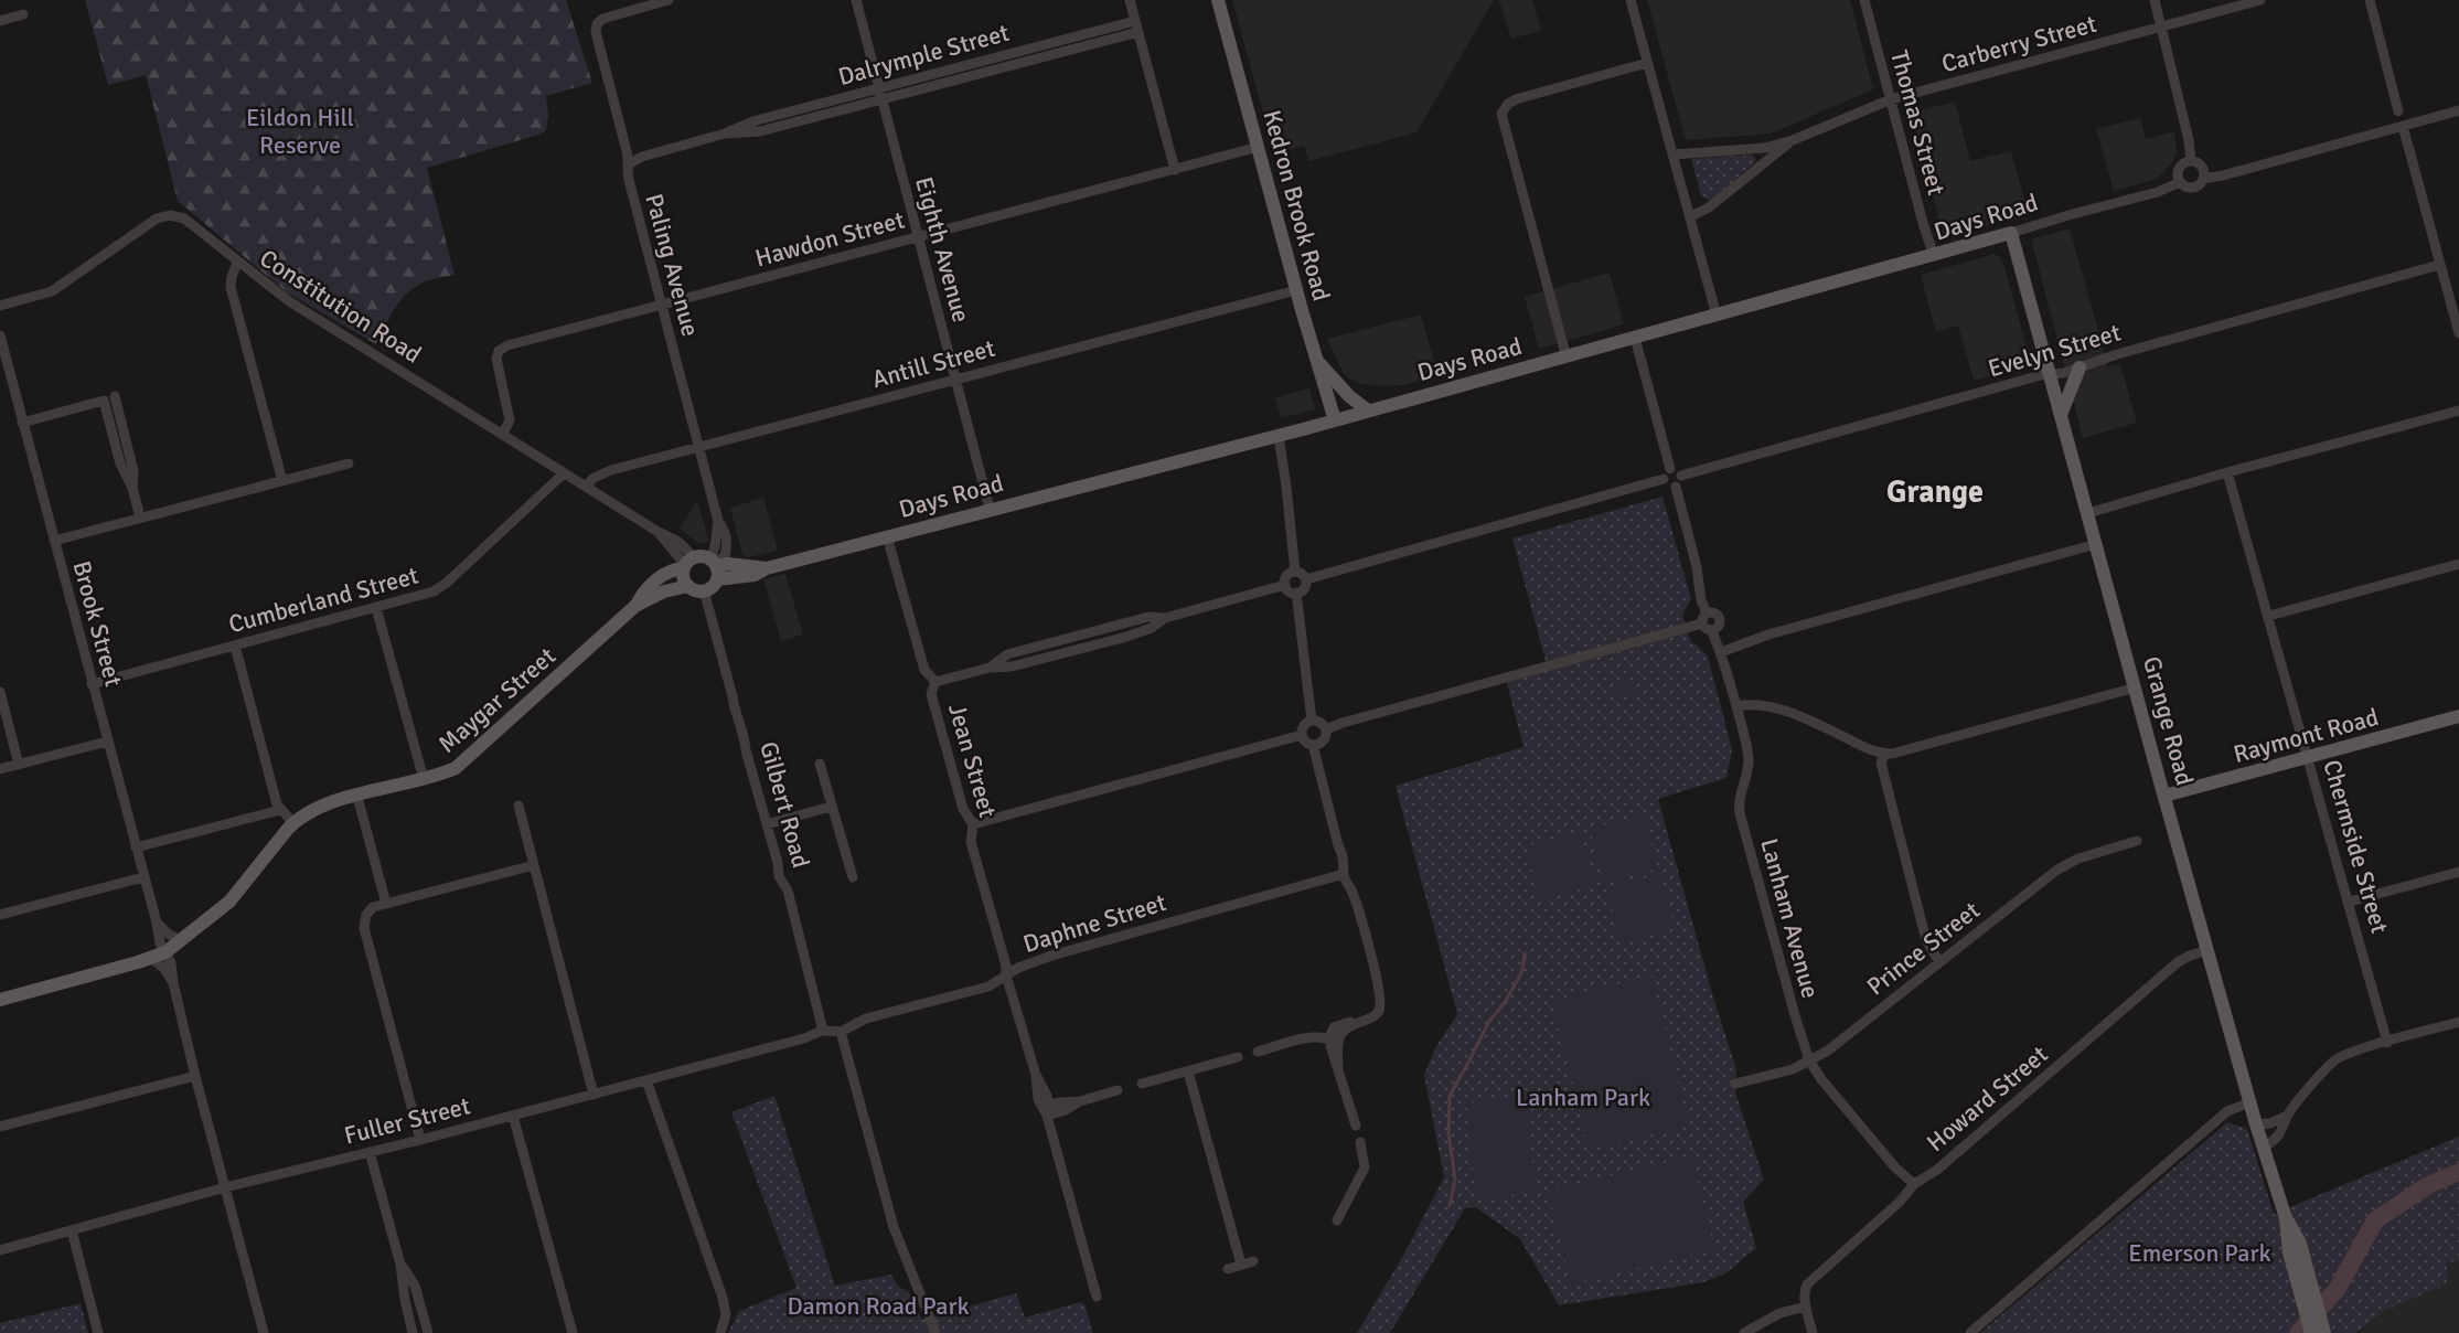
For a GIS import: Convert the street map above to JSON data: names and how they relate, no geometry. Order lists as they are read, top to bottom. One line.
{"streets":{"main road":["Kedron Brook Road","Days Road","Maygar Street","Grange Road","Raymont Road"],"street":["Carberry Street","Dalrymple Street","Thomas Street","Hawdon Street","Eighth Avenue","Paling Avenue","Constitution Road","Evelyn Street","Antill Street","Cumberland Street","Brook Street","Jean Street","Gilbert Road","Chermside Street","Lanham Avenue","Daphne Street","Prince Street","Howard Street","Fuller Street"]},"crossings":[["Carberry Street","Thomas Street"],["Dalrymple Street","Eighth Avenue"],["Dalrymple Street","Paling Avenue"],["Thomas Street","Days Road"],["Kedron Brook Road","Days Road"],["Kedron Brook Road","Hawdon Street"],["Kedron Brook Road","Antill Street"],["Days Road","Eighth Avenue"],["Days Road","Paling Avenue"],["Days Road","Constitution Road"],["Days Road","Maygar Street"],["Days Road","Grange Road"],["Days Road","Jean Street"],["Days Road","Gilbert Road"],["Hawdon Street","Eighth Avenue"],["Hawdon Street","Paling Avenue"],["Hawdon Street","Constitution Road"],["Eighth Avenue","Antill Street"],["Paling Avenue","Constitution Road"],["Paling Avenue","Antill Street"],["Paling Avenue","Maygar Street"],["Paling Avenue","Gilbert Road"],["Constitution Road","Antill Street"],["Constitution Road","Cumberland Street"],["Constitution Road","Maygar Street"],["Constitution Road","Gilbert Road"],["Evelyn Street","Grange Road"],["Cumberland Street","Brook Street"],["Brook Street","Maygar Street"],["Brook Street","Fuller Street"],["Maygar Street","Gilbert Road"],["Grange Road","Raymont Road"],["Grange Road","Howard Street"],["Raymont Road","Chermside Street"],["Jean Street","Daphne Street"],["Gilbert Road","Daphne Street"],["Gilbert Road","Fuller Street"],["Lanham Avenue","Prince Street"],["Lanham Avenue","Howard Street"],["Daphne Street","Fuller Street"]],"districts":["Grange"],"parks":["Eildon Hill Reserve","Lanham Park","Emerson Park","Damon Road Park"]}
